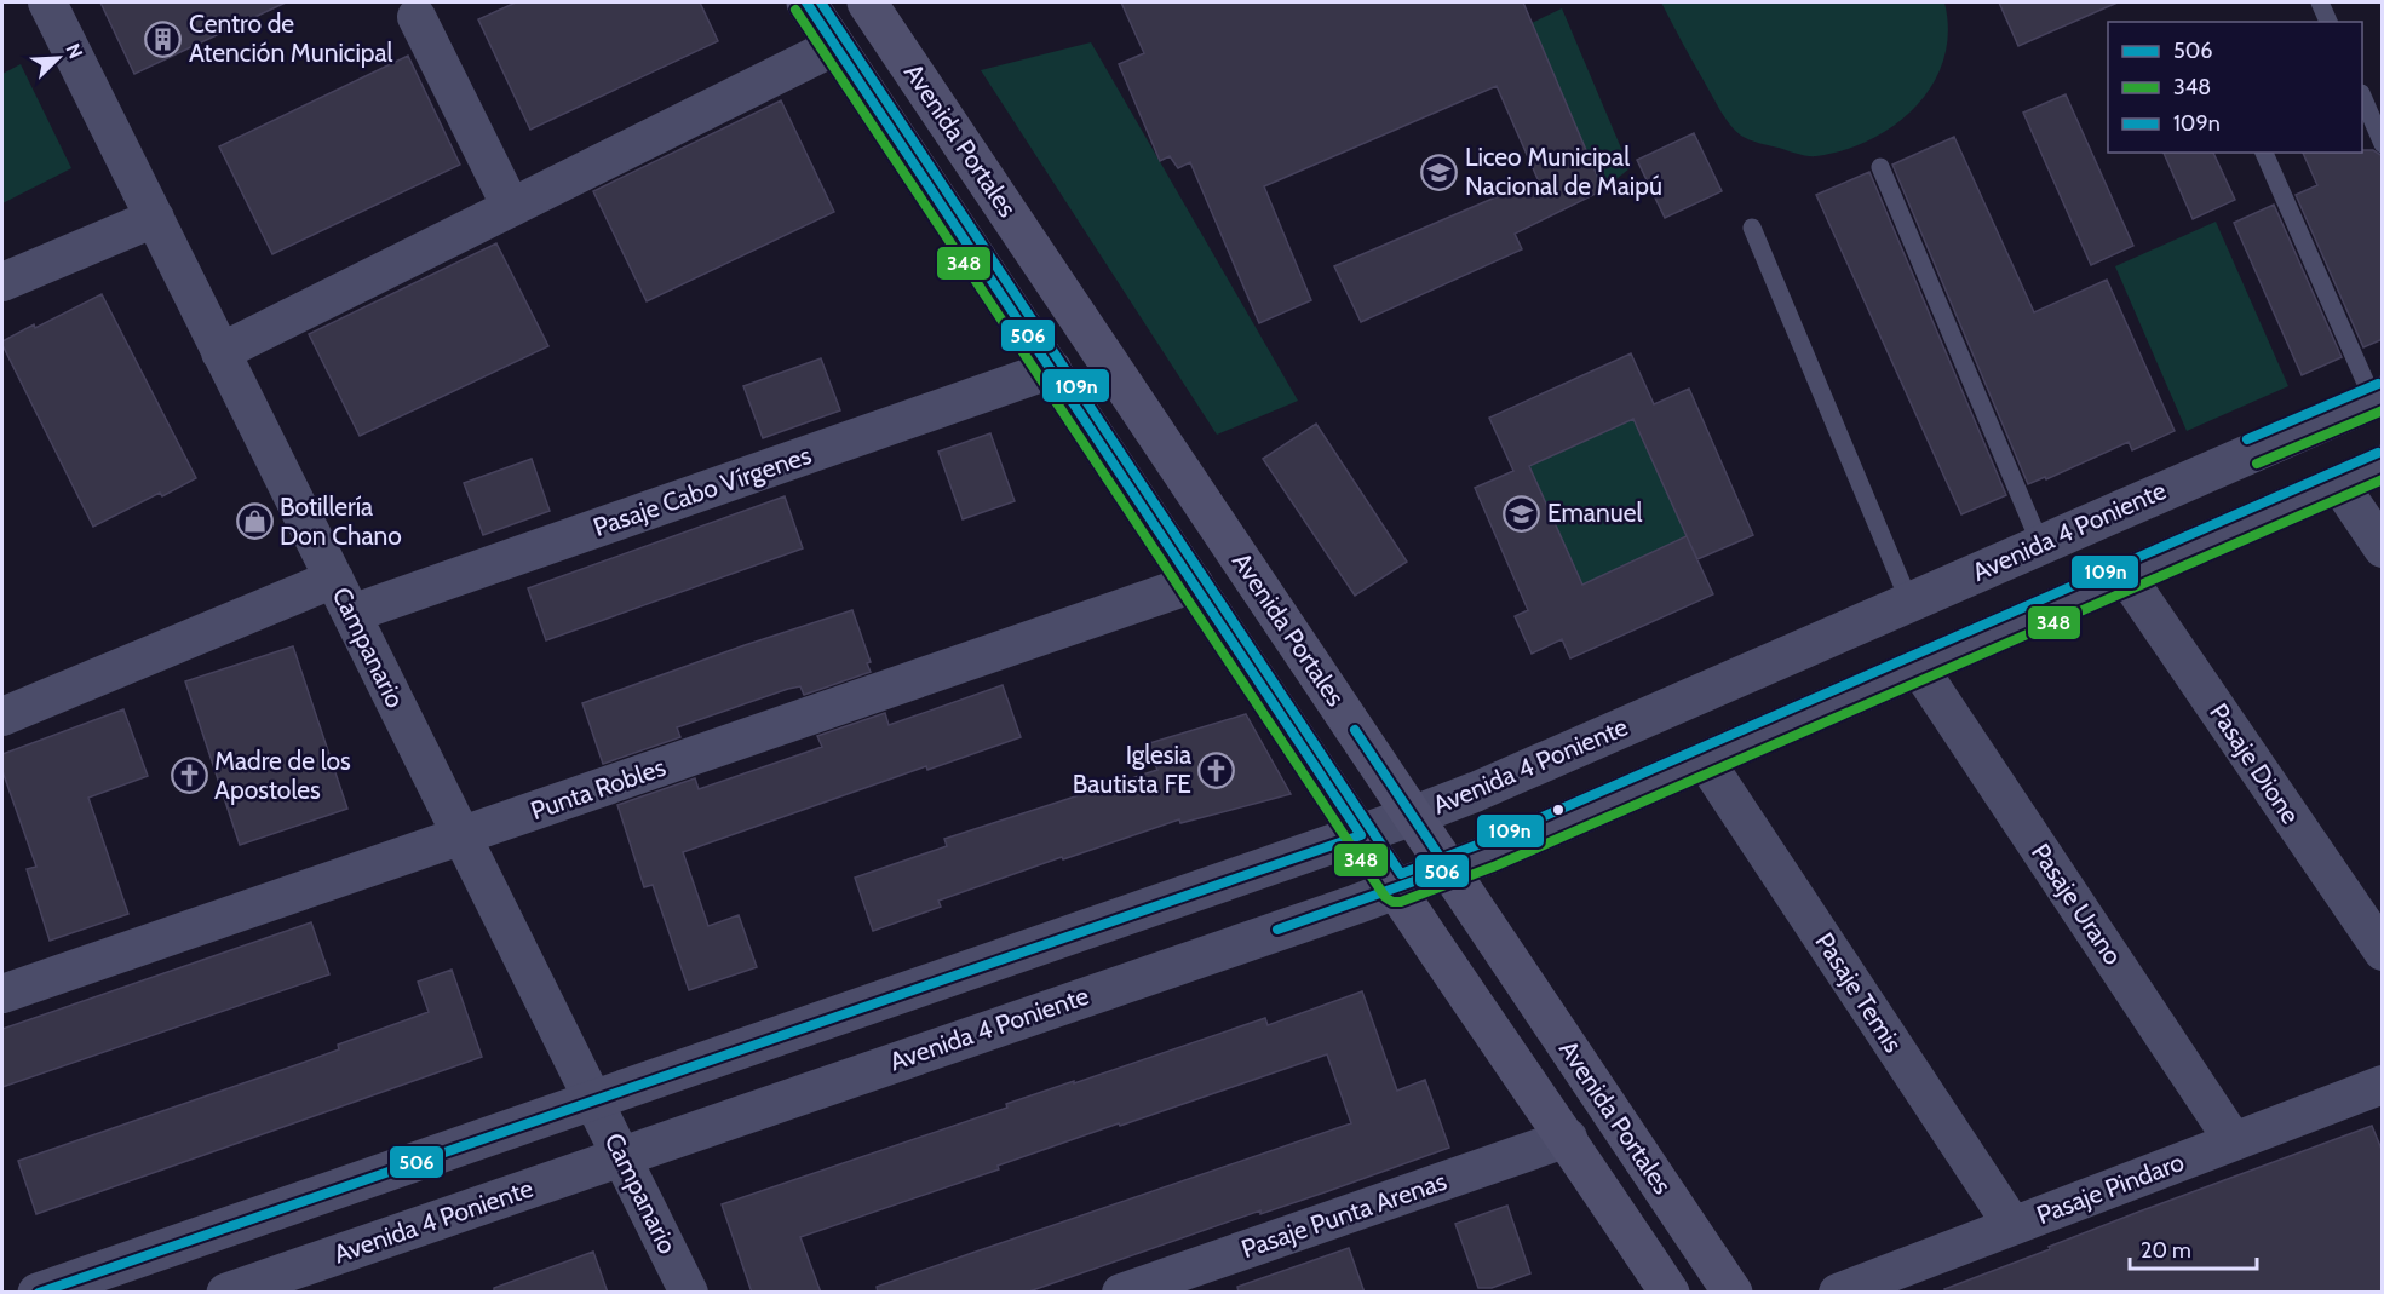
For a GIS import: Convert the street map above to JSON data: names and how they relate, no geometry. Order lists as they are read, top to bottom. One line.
{"streets":{"main road":["Avenida Portales"],"street":["Pasaje Cabo Vírgenes","Avenida 4 Poniente","Campanario","Pasaje Dione","Punta Robles","Pasaje Urano","Pasaje Temis","Pasaje Pindaro","Pasaje Punta Arenas"]},"crossings":[["Avenida Portales","Pasaje Cabo Vírgenes"],["Avenida Portales","Avenida 4 Poniente"],["Avenida Portales","Punta Robles"],["Avenida Portales","Pasaje Punta Arenas"],["Pasaje Cabo Vírgenes","Campanario"],["Avenida 4 Poniente","Campanario"],["Avenida 4 Poniente","Pasaje Dione"],["Avenida 4 Poniente","Pasaje Urano"],["Avenida 4 Poniente","Pasaje Temis"],["Campanario","Punta Robles"],["Pasaje Urano","Pasaje Pindaro"],["Pasaje Temis","Pasaje Pindaro"]],"places":{"building":["Centro de Atención Municipal"],"school or university":["Liceo Municipal Nacional de Maipú","Emanuel"],"shop":["Botillería Don Chano"],"church":["Iglesia Bautista FE","Madre de los Apostoles"]},"lines":["transit line 506","transit line 109n","transit line 348"],"legend":["506","348","109n"],"scale_bar":"20 m","north":"top right"}
